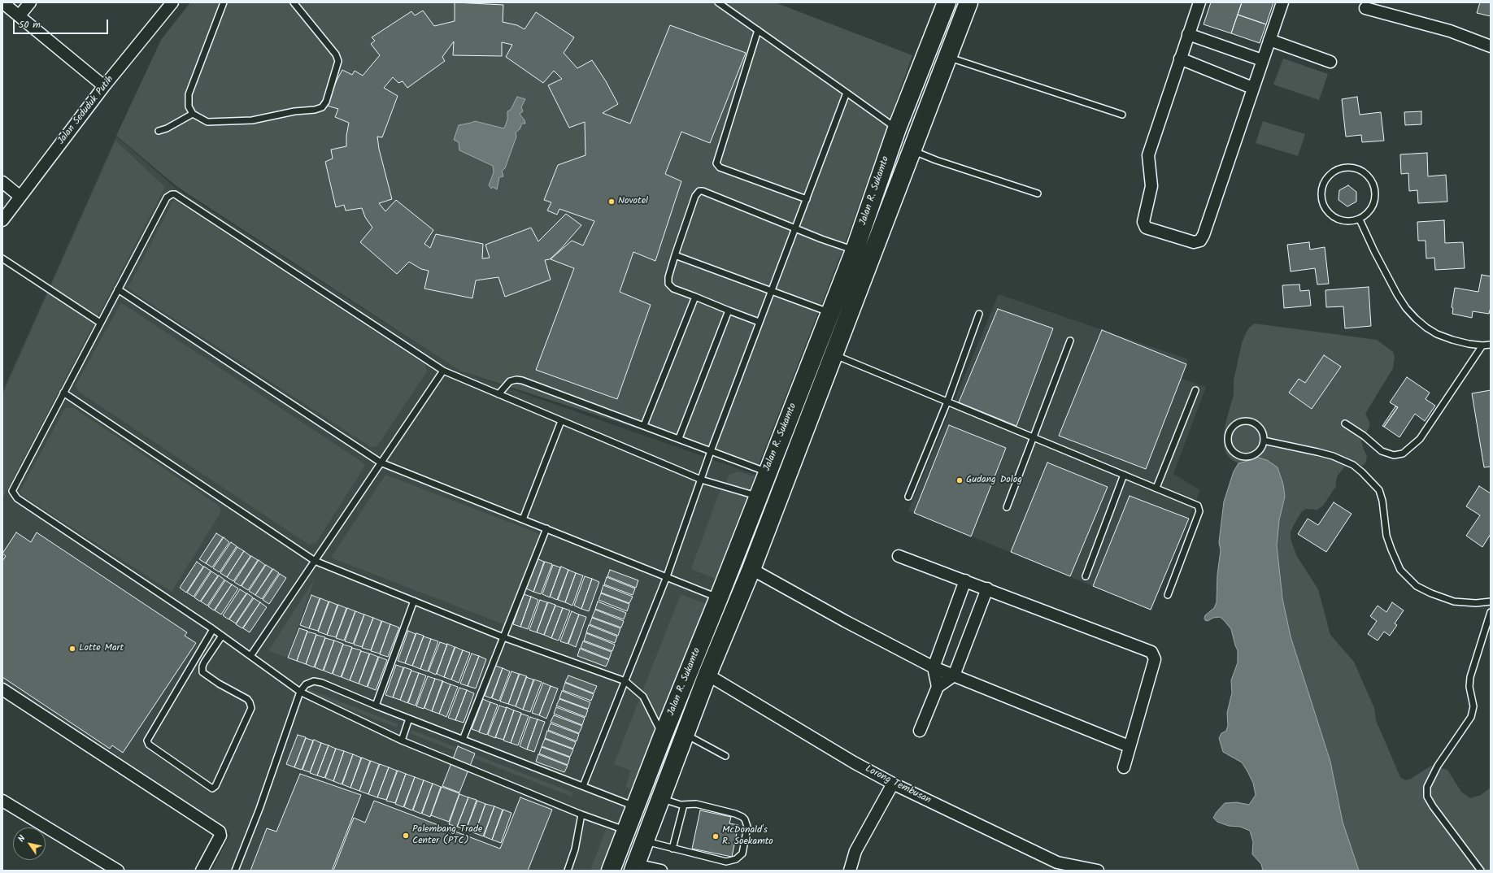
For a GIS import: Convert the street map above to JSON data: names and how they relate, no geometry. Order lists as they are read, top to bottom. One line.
{"streets":{"highway":["Jalan R. Sukamto"],"street":["Jalan Seduduk Putih","Lorong Tembusan"]},"crossings":[["Jalan R. Sukamto","Lorong Tembusan"]],"places":["Novotel","Gudang Dolog","Lotte Mart","Palembang Trade Center (PTC)","McDonald's R. Soekamto"],"scale_bar":"50 m","north":"top left"}
